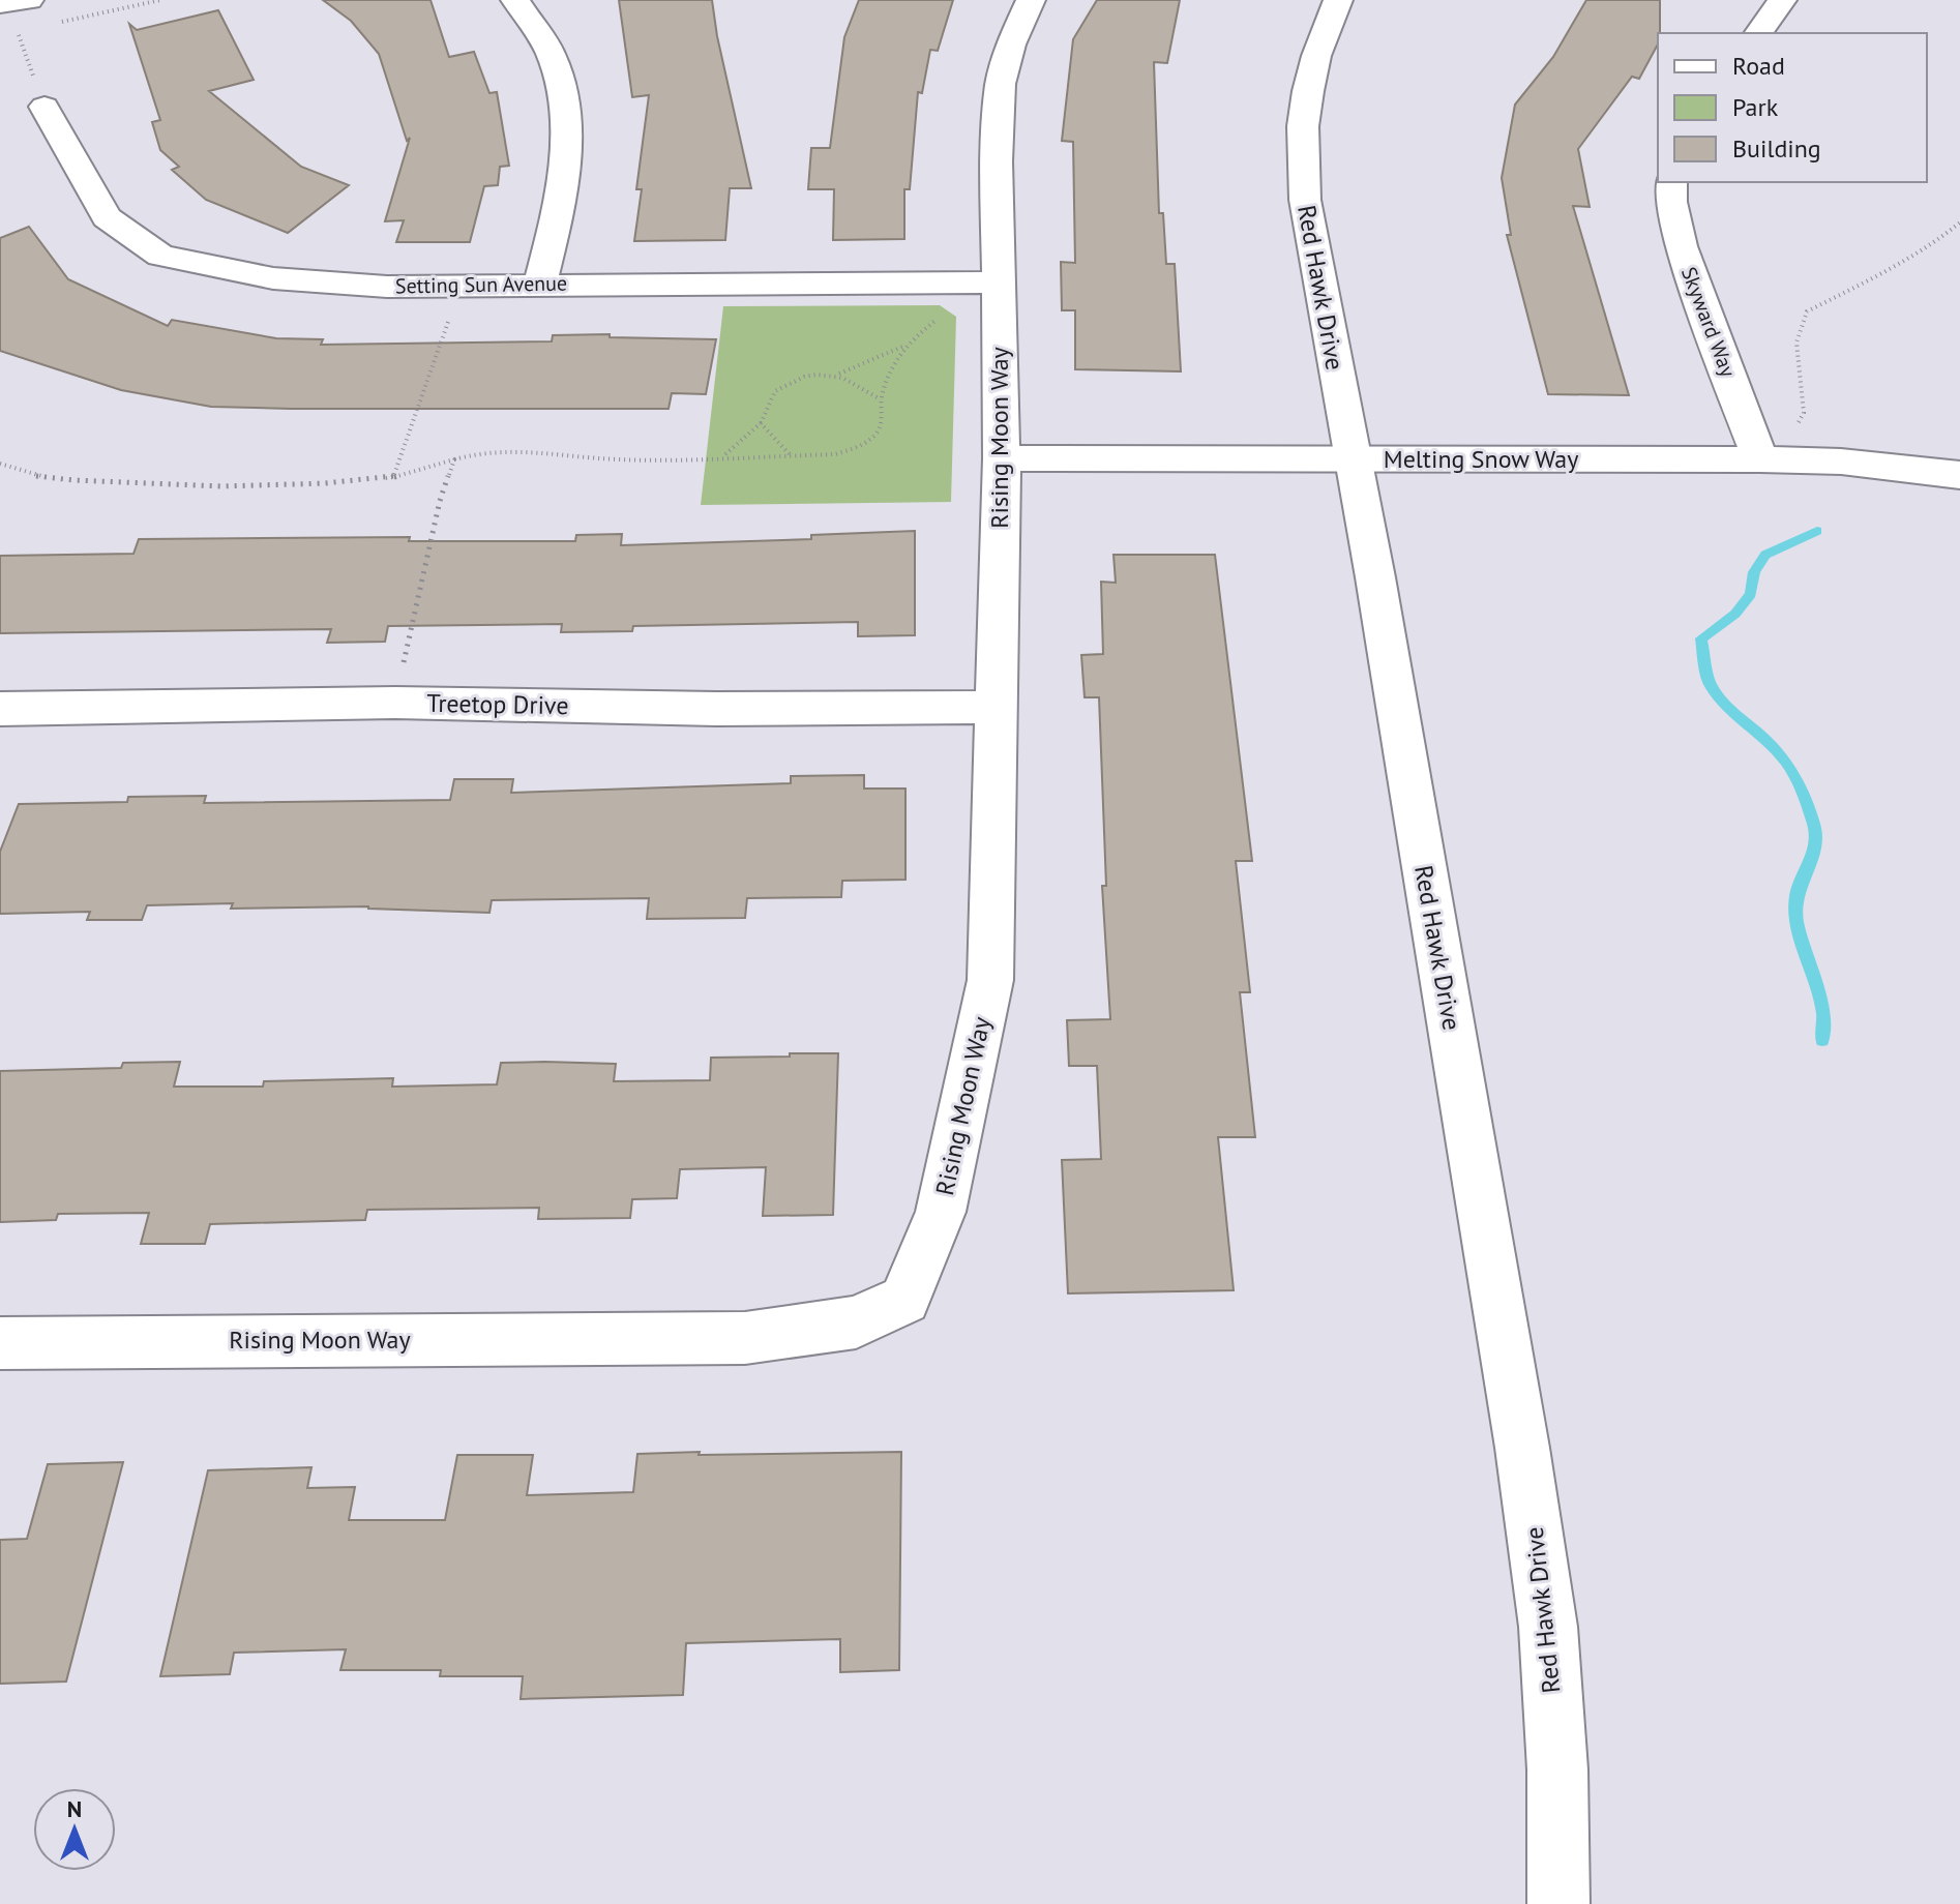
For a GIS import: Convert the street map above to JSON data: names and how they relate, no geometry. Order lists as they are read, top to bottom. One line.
{"streets":{"street":["Setting Sun Avenue","Red Hawk Drive","Skyward Way","Rising Moon Way","Melting Snow Way","Treetop Drive"]},"crossings":[["Setting Sun Avenue","Rising Moon Way"],["Red Hawk Drive","Melting Snow Way"],["Skyward Way","Melting Snow Way"],["Rising Moon Way","Melting Snow Way"],["Rising Moon Way","Treetop Drive"]],"legend":["Road","Park","Building"],"north":"top"}
